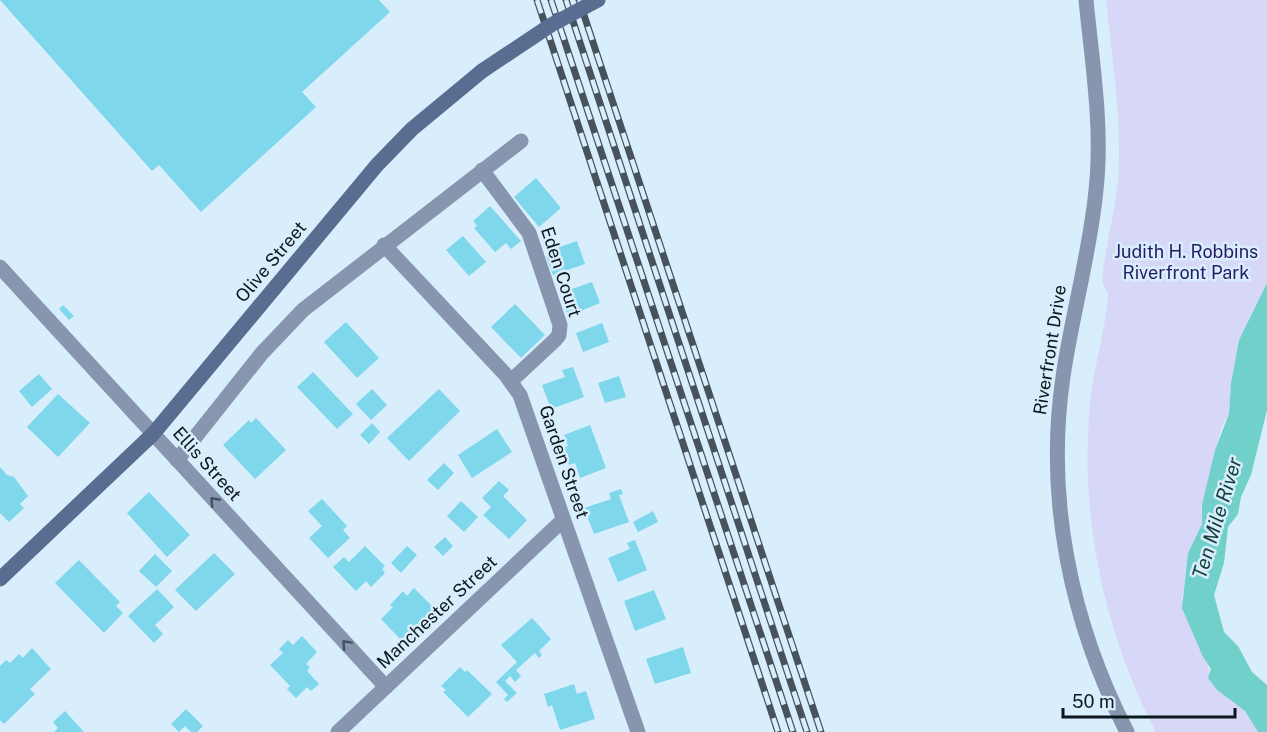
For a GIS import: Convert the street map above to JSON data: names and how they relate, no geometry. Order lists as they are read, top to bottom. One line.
{"streets":{"main road":["Olive Street"],"street":["Eden Court","Riverfront Drive","Garden Street","Ellis Street","Manchester Street"]},"crossings":[["Olive Street","Ellis Street"],["Eden Court","Garden Street"],["Garden Street","Manchester Street"],["Ellis Street","Manchester Street"]],"one_way":["Ellis Street"],"water":["Ten Mile River"],"parks":["Judith H. Robbins Riverfront Park"],"scale_bar":"50 m"}
